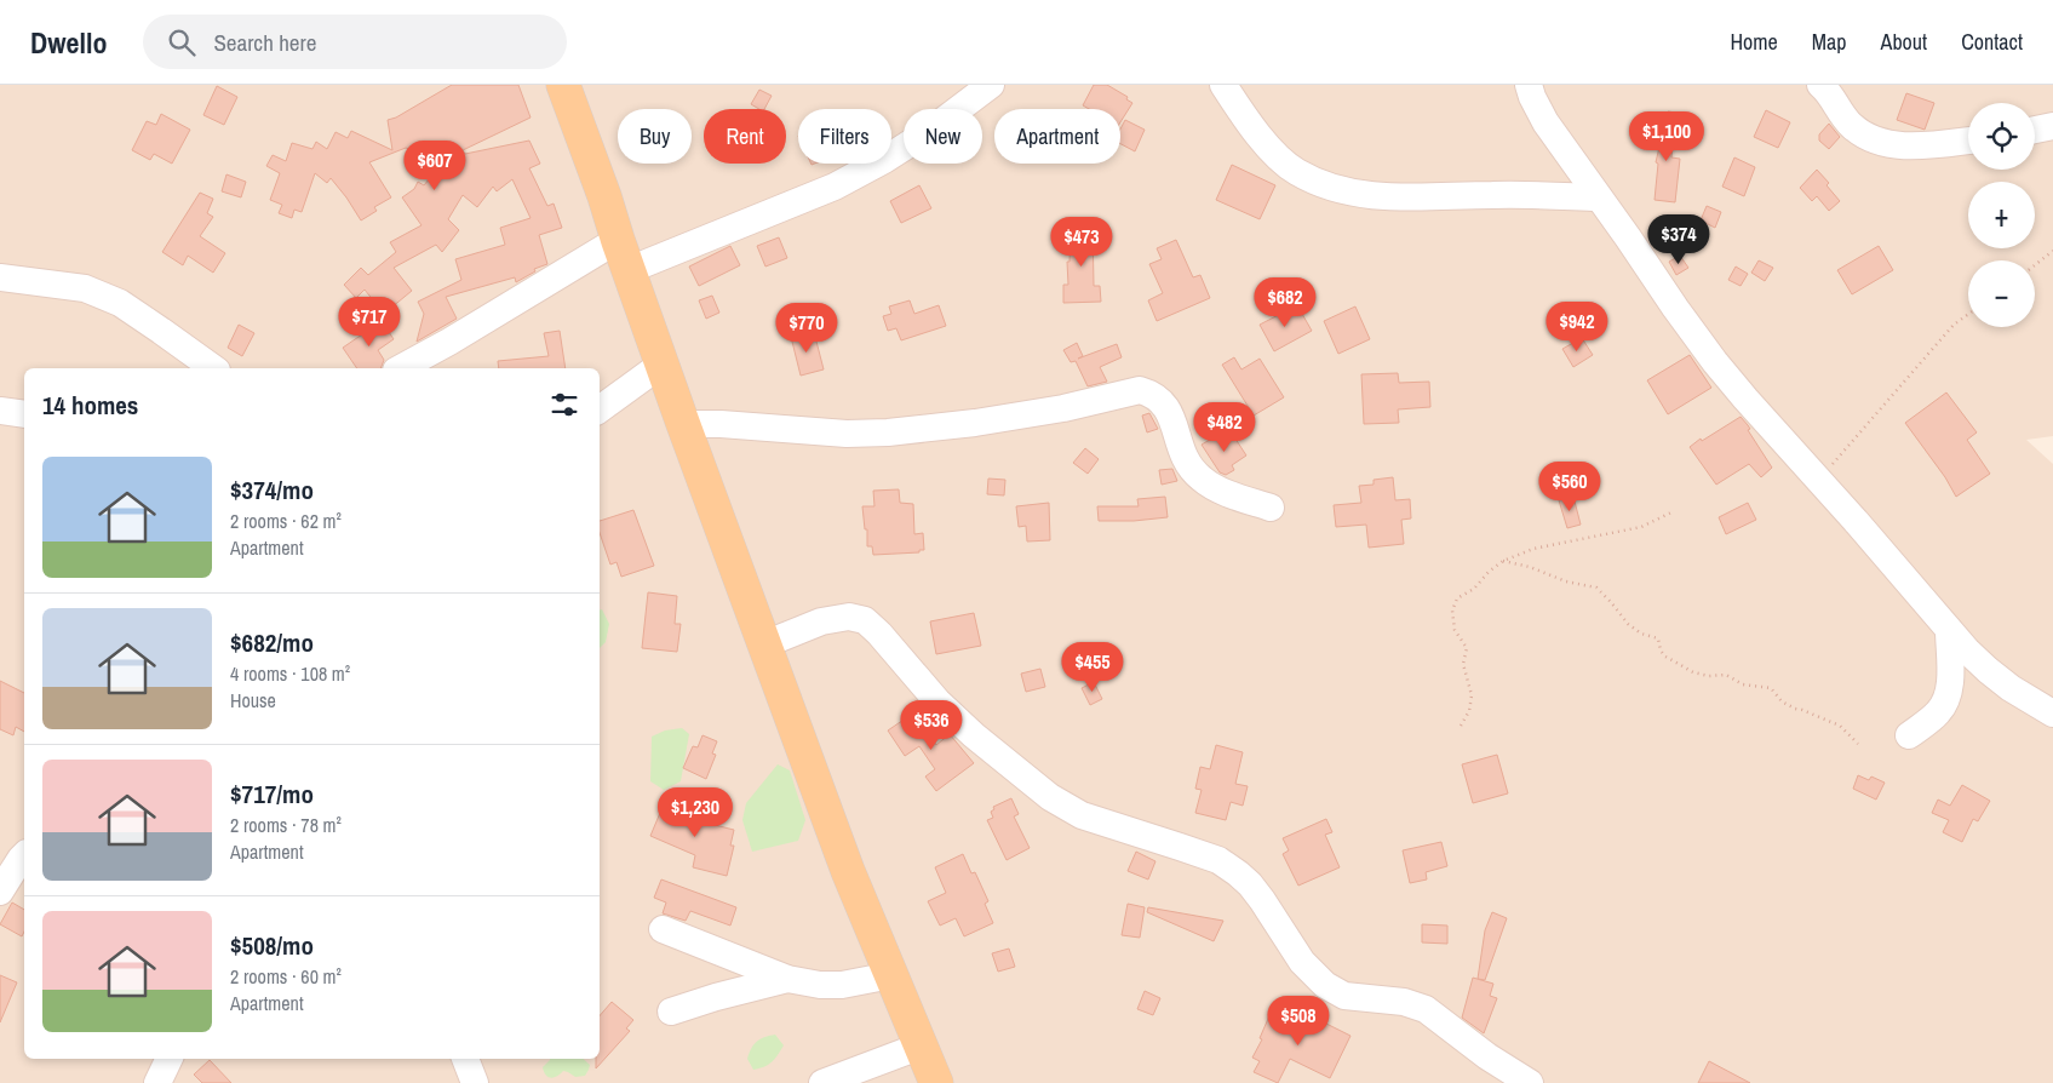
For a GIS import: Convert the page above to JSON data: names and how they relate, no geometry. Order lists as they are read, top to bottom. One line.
{"page":{"header":"Dwello","search":"Search here","nav":["Home","Map","About","Contact"],"map_buttons":["+","−"],"chip":["Buy","Rent","Filters","New","Apartment"],"price":["$1,100","$607","$374","$473","$682","$717","$942","$770","$482","$560","$455","$536","$1,230","$508"],"heading":"14 homes","list":[{"name":"$374/mo","note":"2 rooms · 62 m² · Apartment"},{"name":"$682/mo","note":"4 rooms · 108 m² · House"},{"name":"$717/mo","note":"2 rooms · 78 m² · Apartment"},{"name":"$508/mo","note":"2 rooms · 60 m² · Apartment"}]}}
